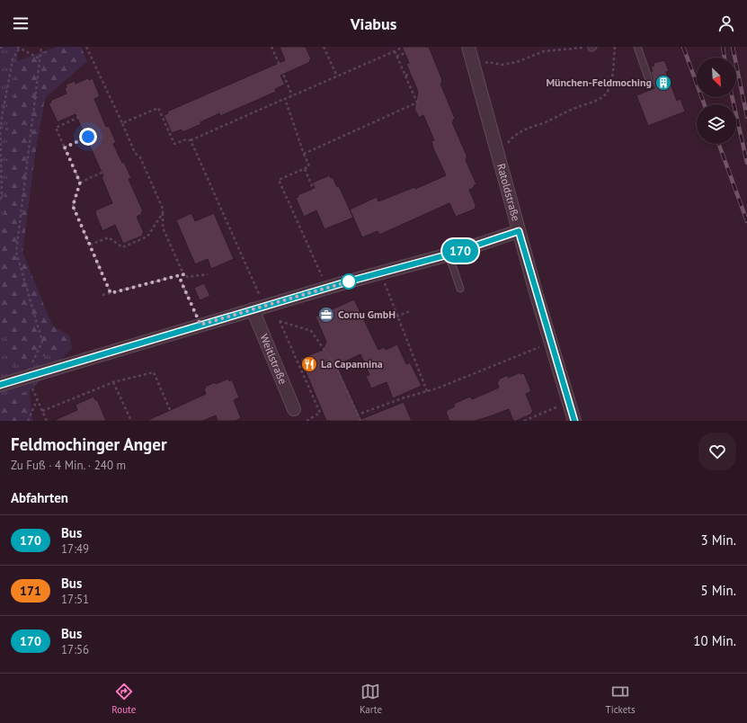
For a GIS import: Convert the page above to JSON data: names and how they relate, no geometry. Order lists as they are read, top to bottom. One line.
{"streets":{"street":["Ratoldstraße","Weitlstraße"]},"places":{"building":["München-Feldmoching"],"office":["Cornu GmbH"],"restaurant":["La Capannina"]},"lines":["bus line 170"],"north":"bottom right","page":{"header":"Viabus","on_map":"170","heading":[["Feldmochinger Anger","Zu Fuß · 4 Min. · 240 m"],"Abfahrten"],"list":[{"mark":"170","name":"Bus","note":"17:49","value":"3 Min."},{"mark":"171","name":"Bus","note":"17:51","value":"5 Min."},{"mark":"170","name":"Bus","note":"17:56","value":"10 Min."}],"tabs":["Route","Karte","Tickets"]}}
